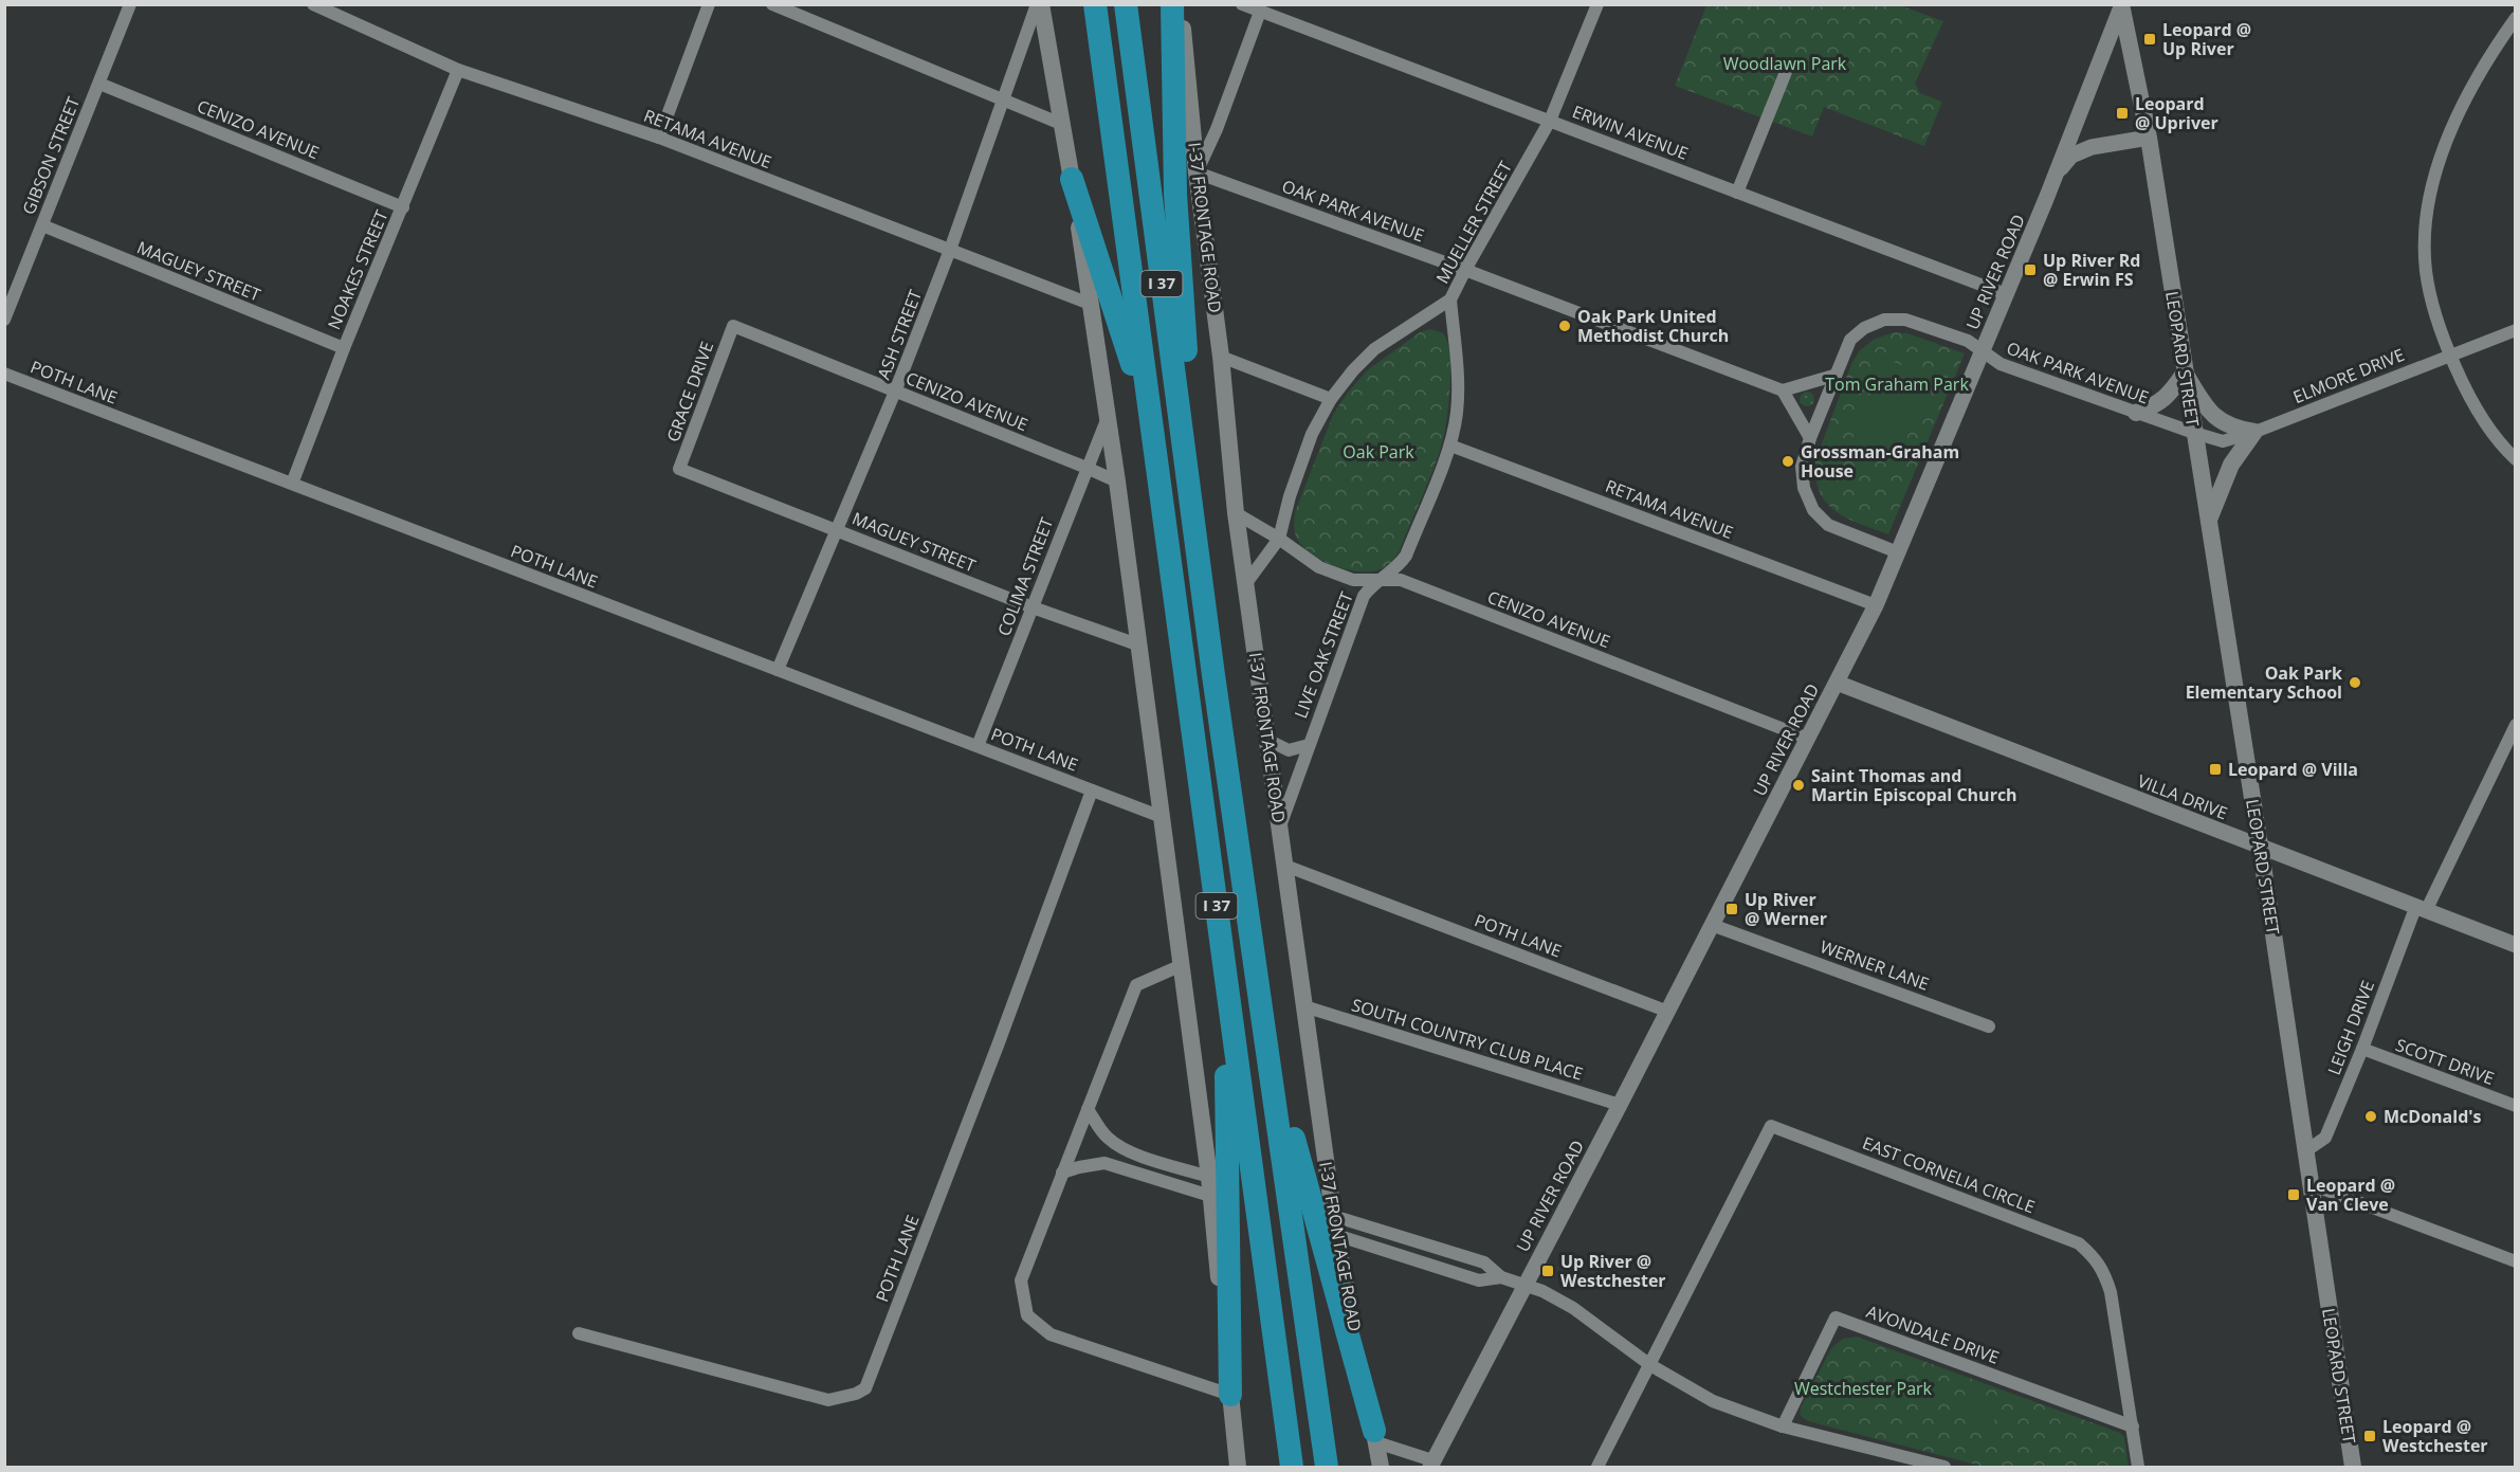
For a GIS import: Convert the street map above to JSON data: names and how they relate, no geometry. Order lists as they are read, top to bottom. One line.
{"streets":{"highway":["I 37"],"main road":["I-37 FRONTAGE ROAD","LEOPARD STREET"],"street":["CENIZO AVENUE","ERWIN AVENUE","RETAMA AVENUE","GIBSON STREET","OAK PARK AVENUE","MUELLER STREET","NOAKES STREET","MAGUEY STREET","UP RIVER ROAD","ASH STREET","ELMORE DRIVE","POTH LANE","GRACE DRIVE","COLIMA STREET","LIVE OAK STREET","VILLA DRIVE","WERNER LANE","LEIGH DRIVE","SOUTH COUNTRY CLUB PLACE","SCOTT DRIVE","EAST CORNELIA CIRCLE","AVONDALE DRIVE"]},"crossings":[["CENIZO AVENUE","GIBSON STREET"],["CENIZO AVENUE","MUELLER STREET"],["CENIZO AVENUE","I-37 FRONTAGE ROAD"],["CENIZO AVENUE","NOAKES STREET"],["CENIZO AVENUE","UP RIVER ROAD"],["CENIZO AVENUE","ASH STREET"],["CENIZO AVENUE","GRACE DRIVE"],["CENIZO AVENUE","COLIMA STREET"],["CENIZO AVENUE","LIVE OAK STREET"],["ERWIN AVENUE","MUELLER STREET"],["ERWIN AVENUE","UP RIVER ROAD"],["RETAMA AVENUE","NOAKES STREET"],["RETAMA AVENUE","UP RIVER ROAD"],["RETAMA AVENUE","ASH STREET"],["RETAMA AVENUE","LIVE OAK STREET"],["GIBSON STREET","MAGUEY STREET"],["OAK PARK AVENUE","MUELLER STREET"],["OAK PARK AVENUE","I-37 FRONTAGE ROAD"],["OAK PARK AVENUE","UP RIVER ROAD"],["OAK PARK AVENUE","LEOPARD STREET"],["OAK PARK AVENUE","ELMORE DRIVE"],["MUELLER STREET","I-37 FRONTAGE ROAD"],["MUELLER STREET","LIVE OAK STREET"],["I-37 FRONTAGE ROAD","POTH LANE"],["I-37 FRONTAGE ROAD","LIVE OAK STREET"],["I-37 FRONTAGE ROAD","SOUTH COUNTRY CLUB PLACE"],["NOAKES STREET","MAGUEY STREET"],["NOAKES STREET","POTH LANE"],["MAGUEY STREET","ASH STREET"],["MAGUEY STREET","GRACE DRIVE"],["MAGUEY STREET","COLIMA STREET"],["UP RIVER ROAD","LEOPARD STREET"],["UP RIVER ROAD","POTH LANE"],["UP RIVER ROAD","VILLA DRIVE"],["UP RIVER ROAD","WERNER LANE"],["UP RIVER ROAD","SOUTH COUNTRY CLUB PLACE"],["ASH STREET","POTH LANE"],["LEOPARD STREET","ELMORE DRIVE"],["LEOPARD STREET","VILLA DRIVE"],["LEOPARD STREET","LEIGH DRIVE"],["POTH LANE","COLIMA STREET"],["VILLA DRIVE","LEIGH DRIVE"],["LEIGH DRIVE","SCOTT DRIVE"],["EAST CORNELIA CIRCLE","AVONDALE DRIVE"]],"parks":["Woodlawn Park","Tom Graham Park","Oak Park","Westchester Park"],"places":{"transit":["Leopard @ Up River","Leopard @ Upriver","Up River Rd @ Erwin FS","Leopard @ Villa","Up River @ Werner","Leopard @ Van Cleve","Up River @ Westchester","Leopard @ Westchester"],"other":["Oak Park United Methodist Church","Grossman-Graham House","Oak Park Elementary School","Saint Thomas and Martin Episcopal Church","McDonald's"]}}
